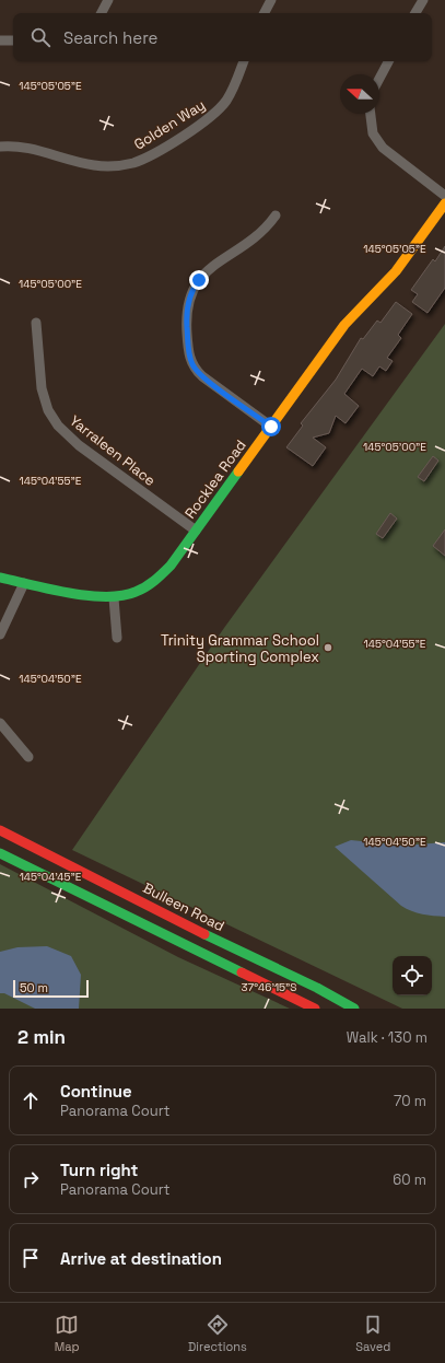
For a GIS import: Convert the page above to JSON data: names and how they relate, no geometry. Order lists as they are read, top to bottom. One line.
{"streets":{"main road":["Rocklea Road","Bulleen Road"],"street":["Golden Way","Yarraleen Place"]},"crossings":[["Yarraleen Place","Rocklea Road"]],"places":["Trinity Grammar School Sporting Complex"],"scale_bar":"50 m","north":"left","page":{"search":"Search here","scale":"50 m","heading":["2 min","Walk · 130 m"],"list":[["Continue","Panorama Court","70 m"],["Turn right","Panorama Court","60 m"],"Arrive at destination"],"nav":["Map","Directions","Saved"]},"coordinates":["145°05'05\"E","145°05'00\"E","145°04'55\"E","145°04'50\"E","145°04'45\"E","37°46'15\"S"]}
